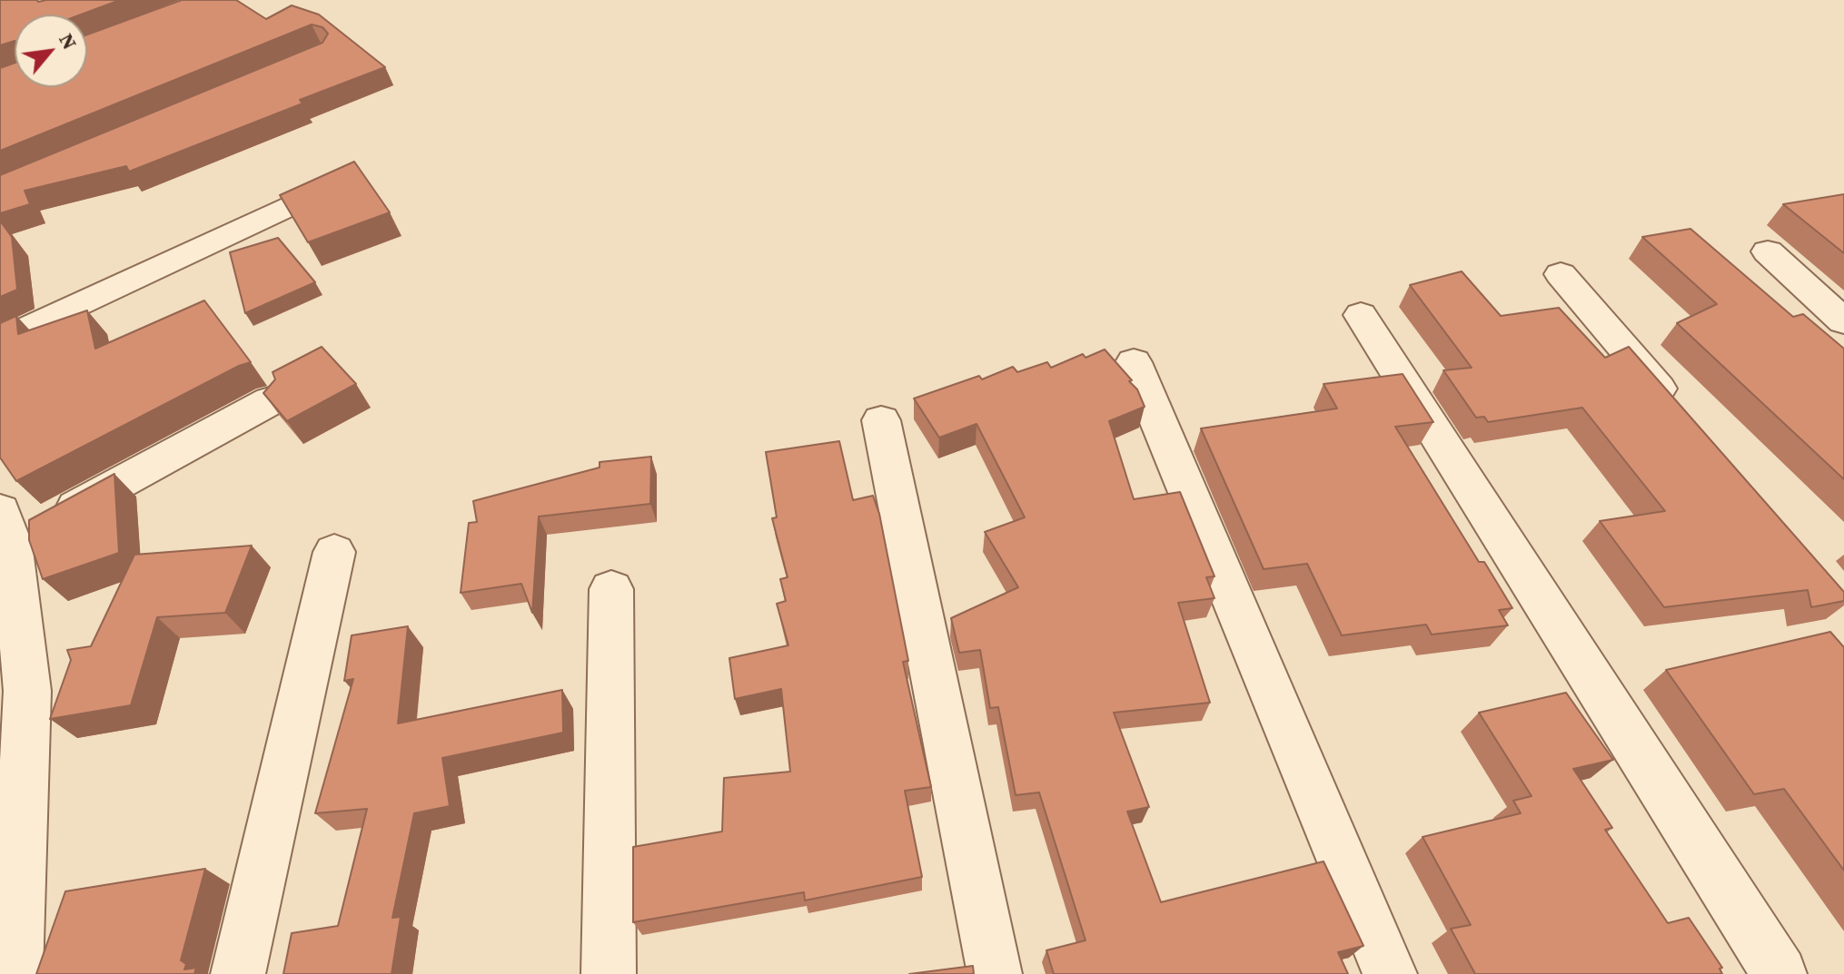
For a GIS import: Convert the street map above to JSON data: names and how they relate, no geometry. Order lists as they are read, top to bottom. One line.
{"north":"top right"}
